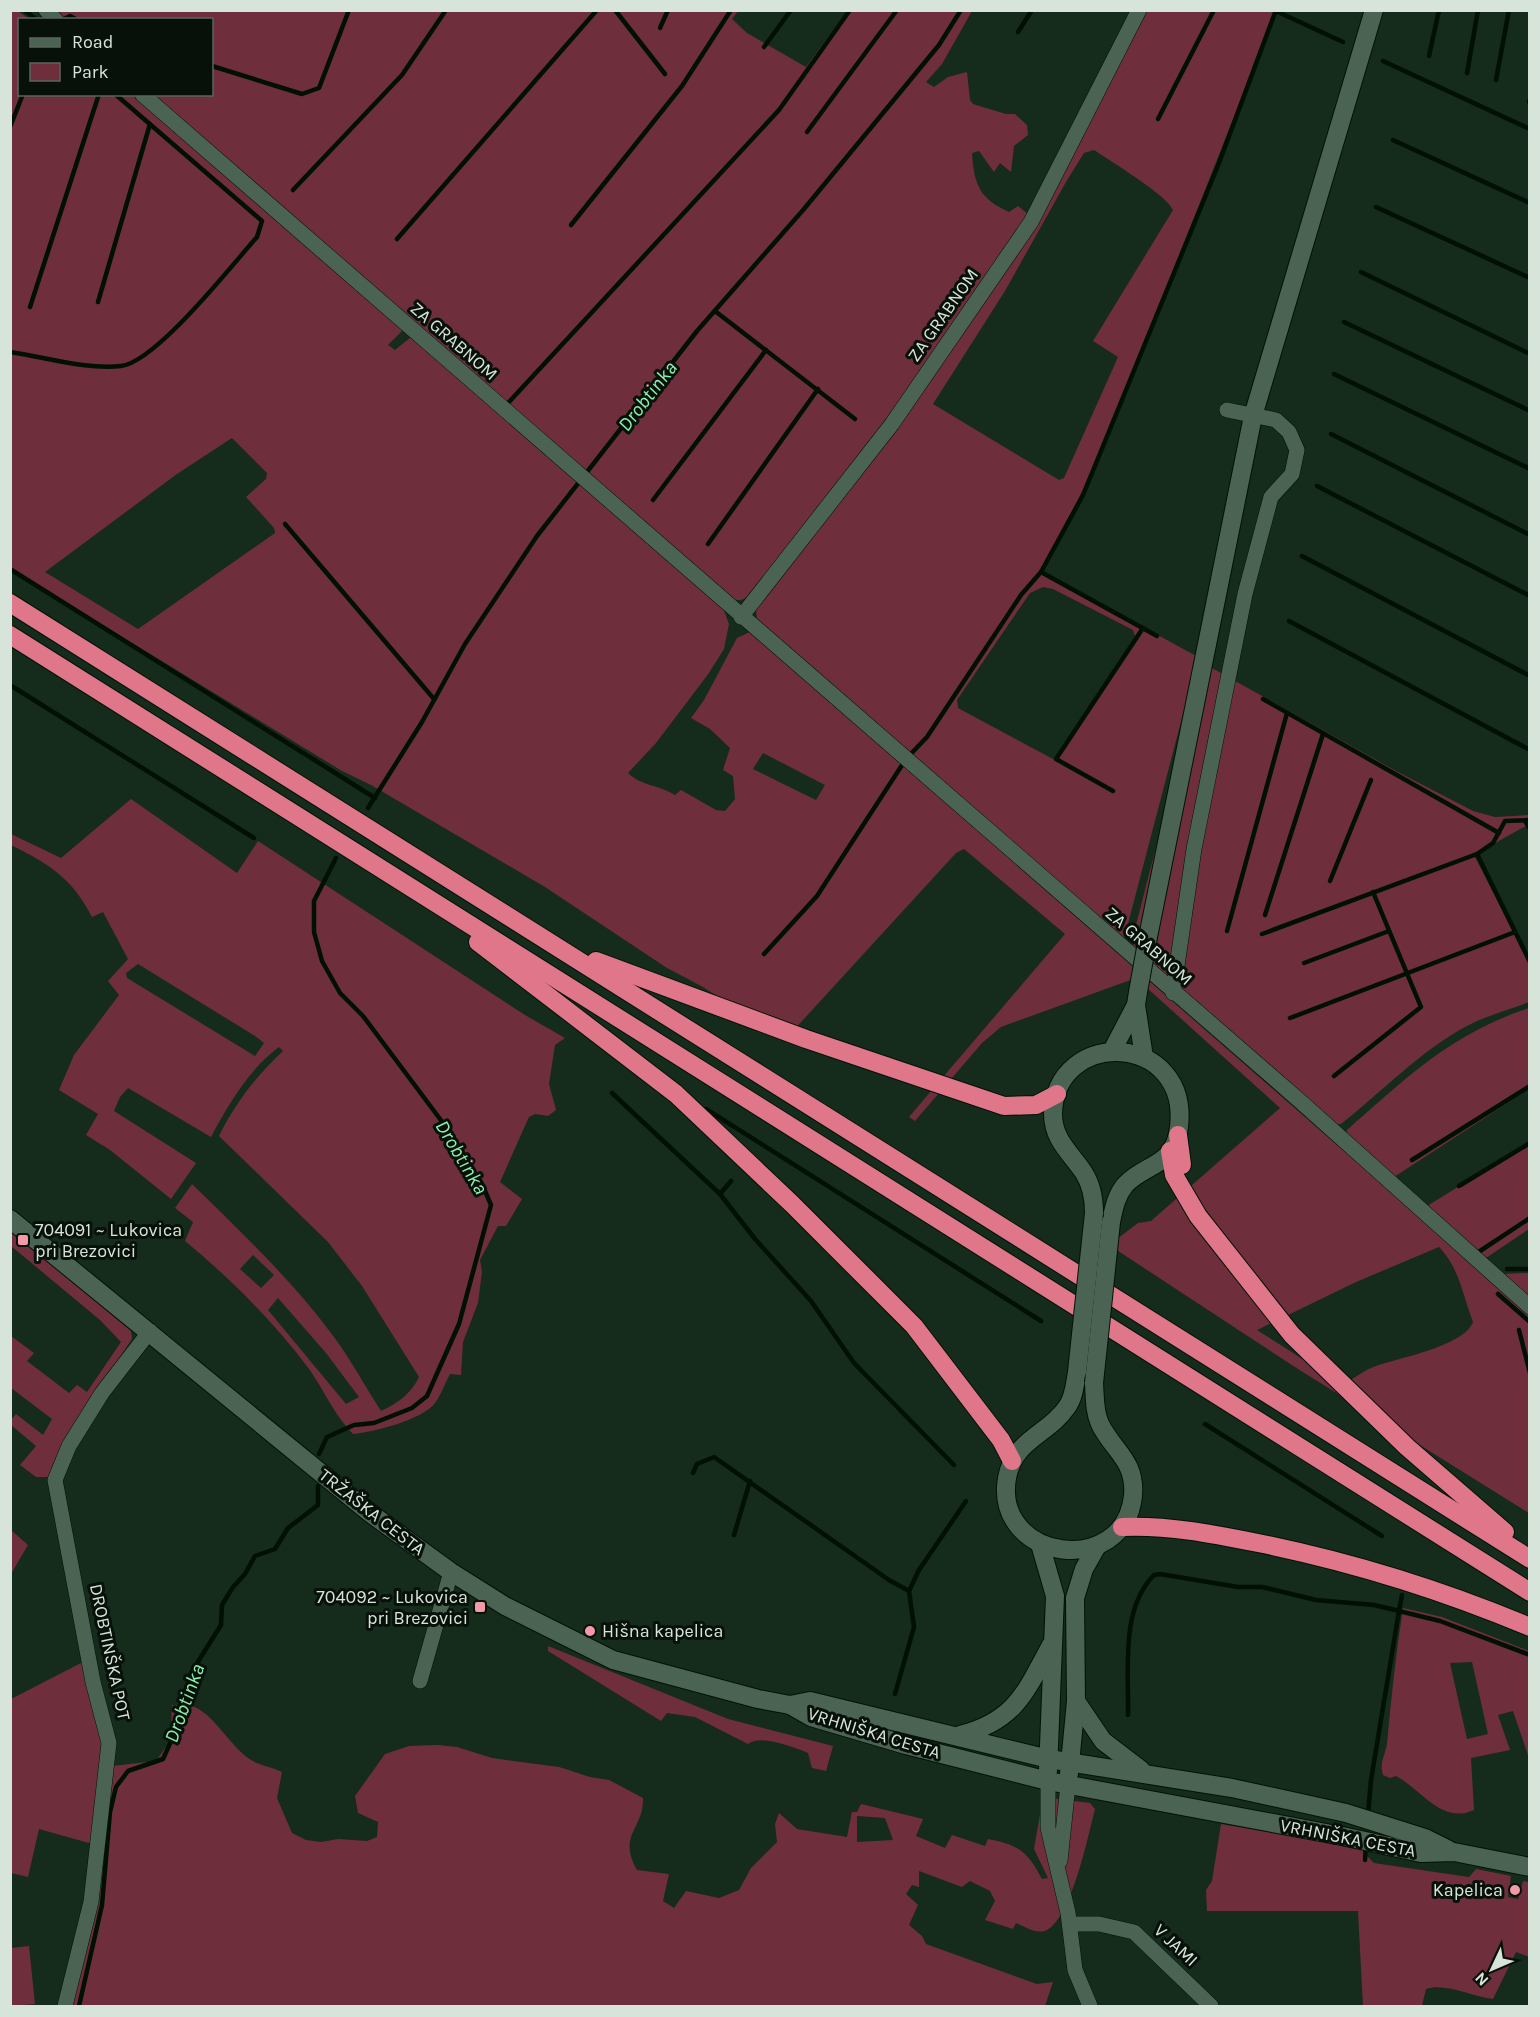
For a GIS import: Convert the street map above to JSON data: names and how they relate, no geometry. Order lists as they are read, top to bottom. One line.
{"streets":{"main road":["TRŽAŠKA CESTA","VRHNIŠKA CESTA"],"street":["ZA GRABNOM","DROBTINŠKA POT","V JAMI"]},"crossings":[["TRŽAŠKA CESTA","DROBTINŠKA POT"],["TRŽAŠKA CESTA","VRHNIŠKA CESTA"]],"water":["Drobtinka"],"places":{"transit":["704091 ~ Lukovica pri Brezovici","704092 ~ Lukovica pri Brezovici"],"other":["Hišna kapelica","Kapelica"]},"legend":["Road","Park"],"north":"bottom left"}
